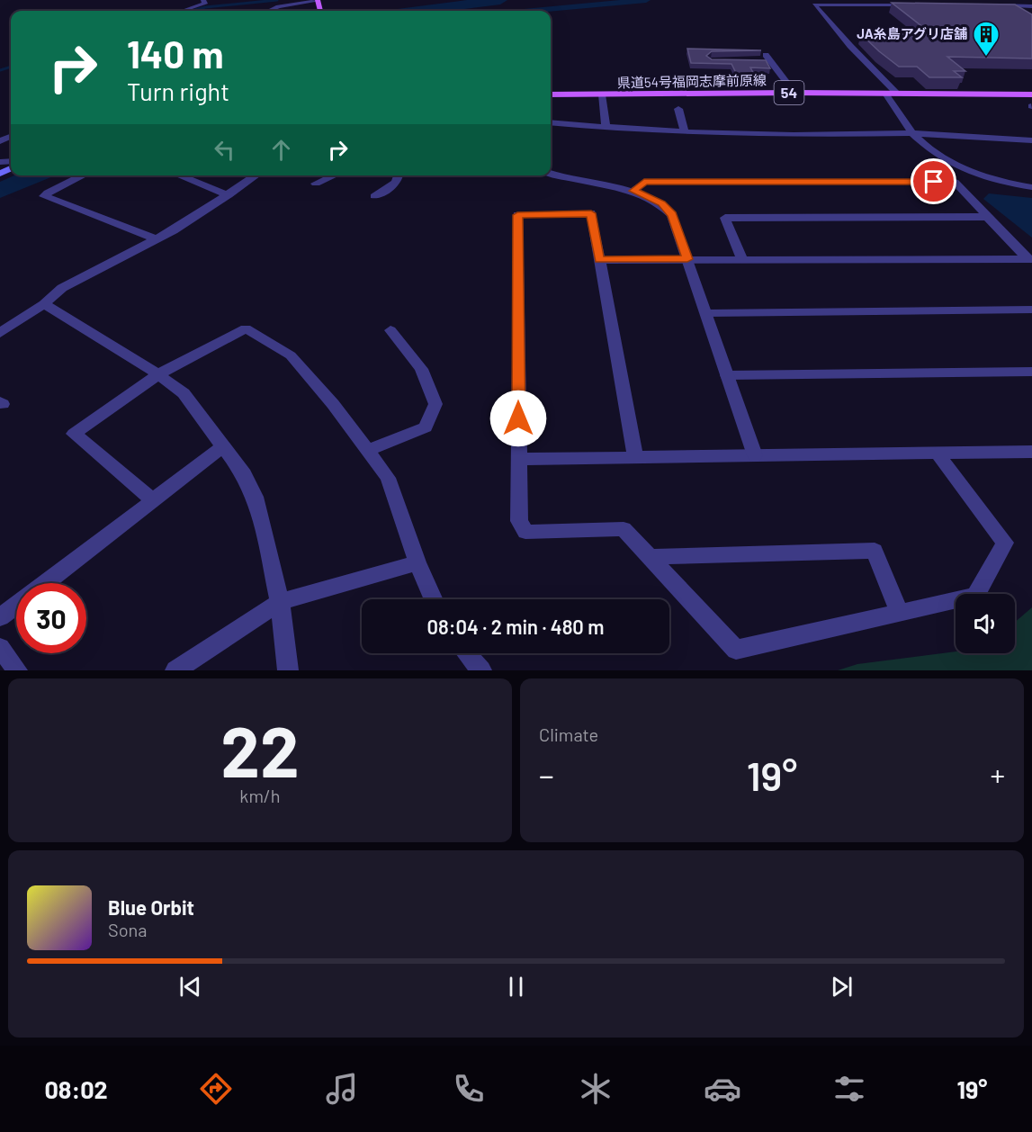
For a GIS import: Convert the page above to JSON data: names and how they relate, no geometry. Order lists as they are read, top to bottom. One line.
{"streets":{"main road":["県道54号福岡志摩前原線","54"]},"places":{"building":["JA糸島アグリ店舗"]},"page":{"turn":["140 m","Turn right"],"limit":"30","trip":"08:04 · 2 min · 480 m","tile":[["22","km/h"],"Climate"],"heat":["−","19°","+"],"song":["Blue Orbit","Sona"],"tabs":["08:02","19°"]}}
